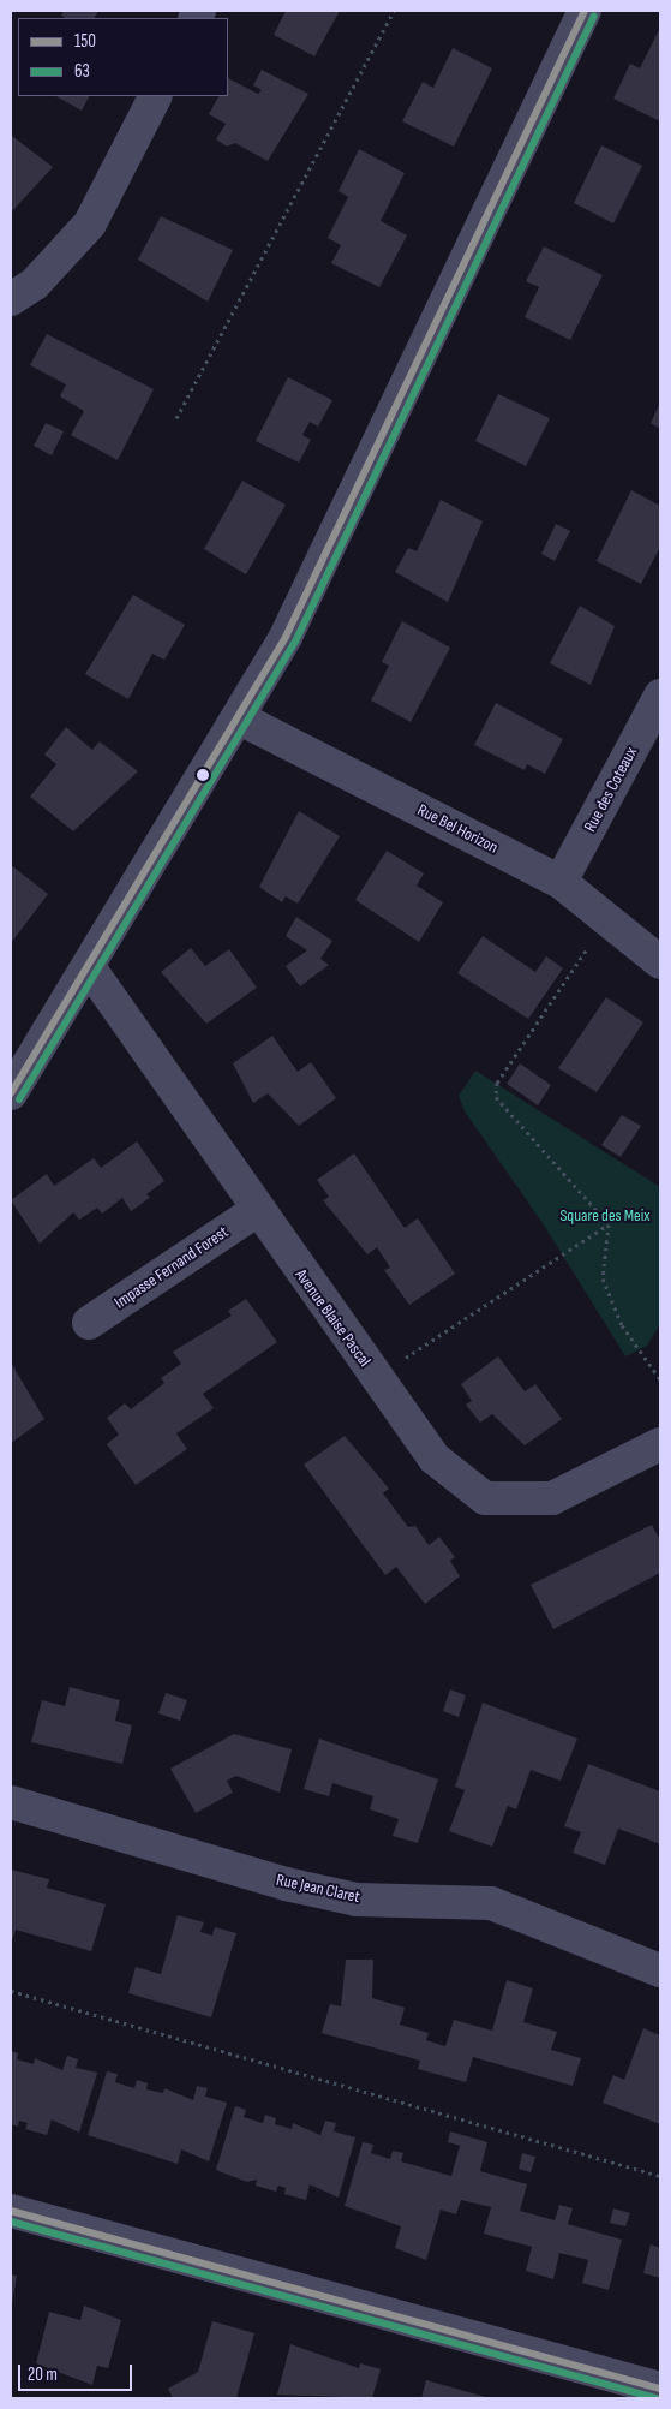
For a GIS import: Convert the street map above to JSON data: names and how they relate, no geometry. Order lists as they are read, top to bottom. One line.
{"streets":{"street":["Rue des Coteaux","Rue Bel Horizon","Impasse Fernand Forest","Avenue Blaise Pascal","Rue Jean Claret"]},"crossings":[["Rue des Coteaux","Rue Bel Horizon"],["Impasse Fernand Forest","Avenue Blaise Pascal"]],"parks":["Square des Meix"],"lines":["transit line 150","transit line 63"],"legend":["150","63"],"scale_bar":"20 m"}
